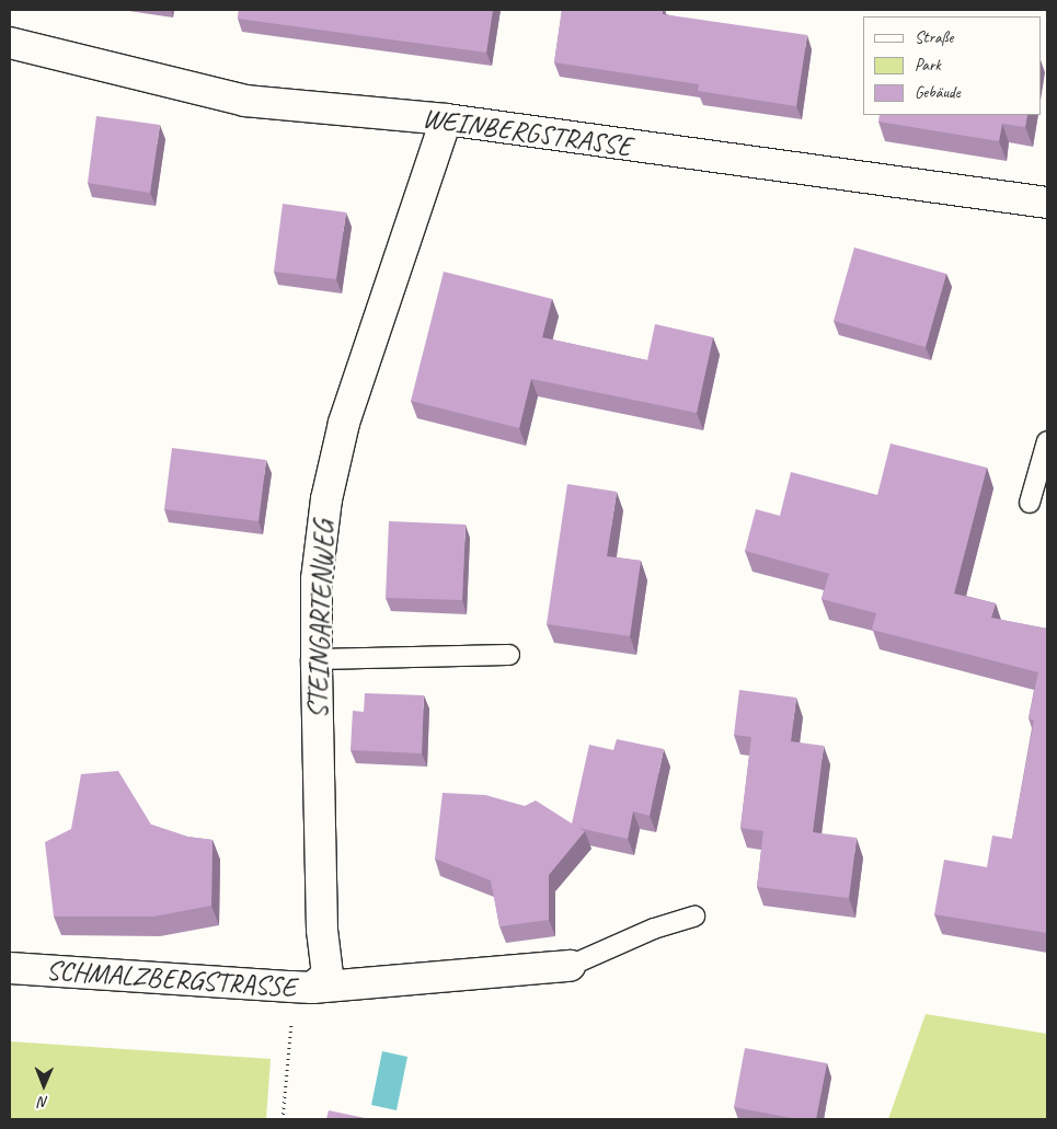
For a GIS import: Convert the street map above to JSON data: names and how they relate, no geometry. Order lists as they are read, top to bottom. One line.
{"streets":{"street":["WEINBERGSTRASSE","STEINGARTENWEG","SCHMALZBERGSTRASSE"]},"crossings":[["WEINBERGSTRASSE","STEINGARTENWEG"],["STEINGARTENWEG","SCHMALZBERGSTRASSE"]],"legend":["Straße","Park","Gebäude"],"north":"bottom"}
